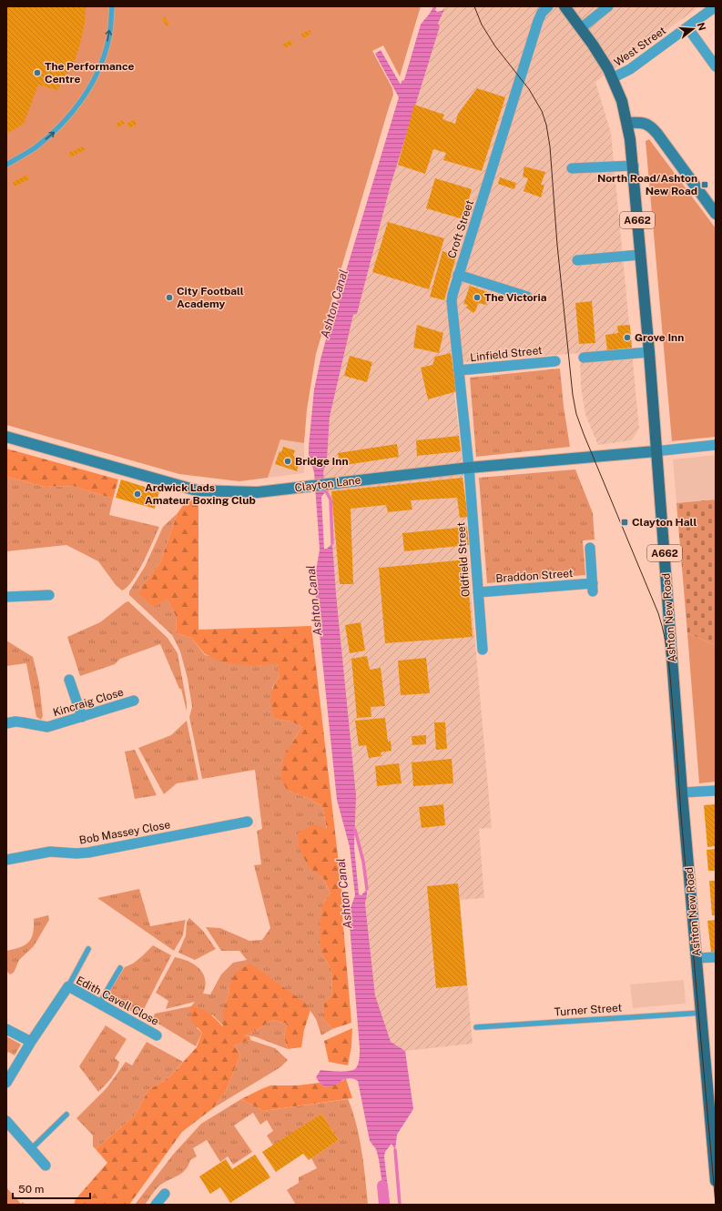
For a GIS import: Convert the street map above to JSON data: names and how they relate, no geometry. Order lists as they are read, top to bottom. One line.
{"streets":{"main road":["A662","Ashton New Road"],"street":["West Street","Croft Street","Linfield Street","Clayton Lane","Oldfield Street","Braddon Street","Kincraig Close","Bob Massey Close","Edith Cavell Close"],"lane":["Turner Street"]},"crossings":[["West Street","Ashton New Road"],["Croft Street","Linfield Street"],["Croft Street","Clayton Lane"],["Croft Street","Oldfield Street"],["Clayton Lane","Oldfield Street"],["Clayton Lane","Ashton New Road"],["Oldfield Street","Braddon Street"],["Ashton New Road","Turner Street"]],"water":["Ashton Canal"],"places":{"other":["The Performance Centre","City Football Academy","The Victoria","Grove Inn","Bridge Inn","Ardwick Lads Amateur Boxing Club"],"transit":["North Road/Ashton New Road","Clayton Hall"]},"scale_bar":"50 m","north":"right"}
